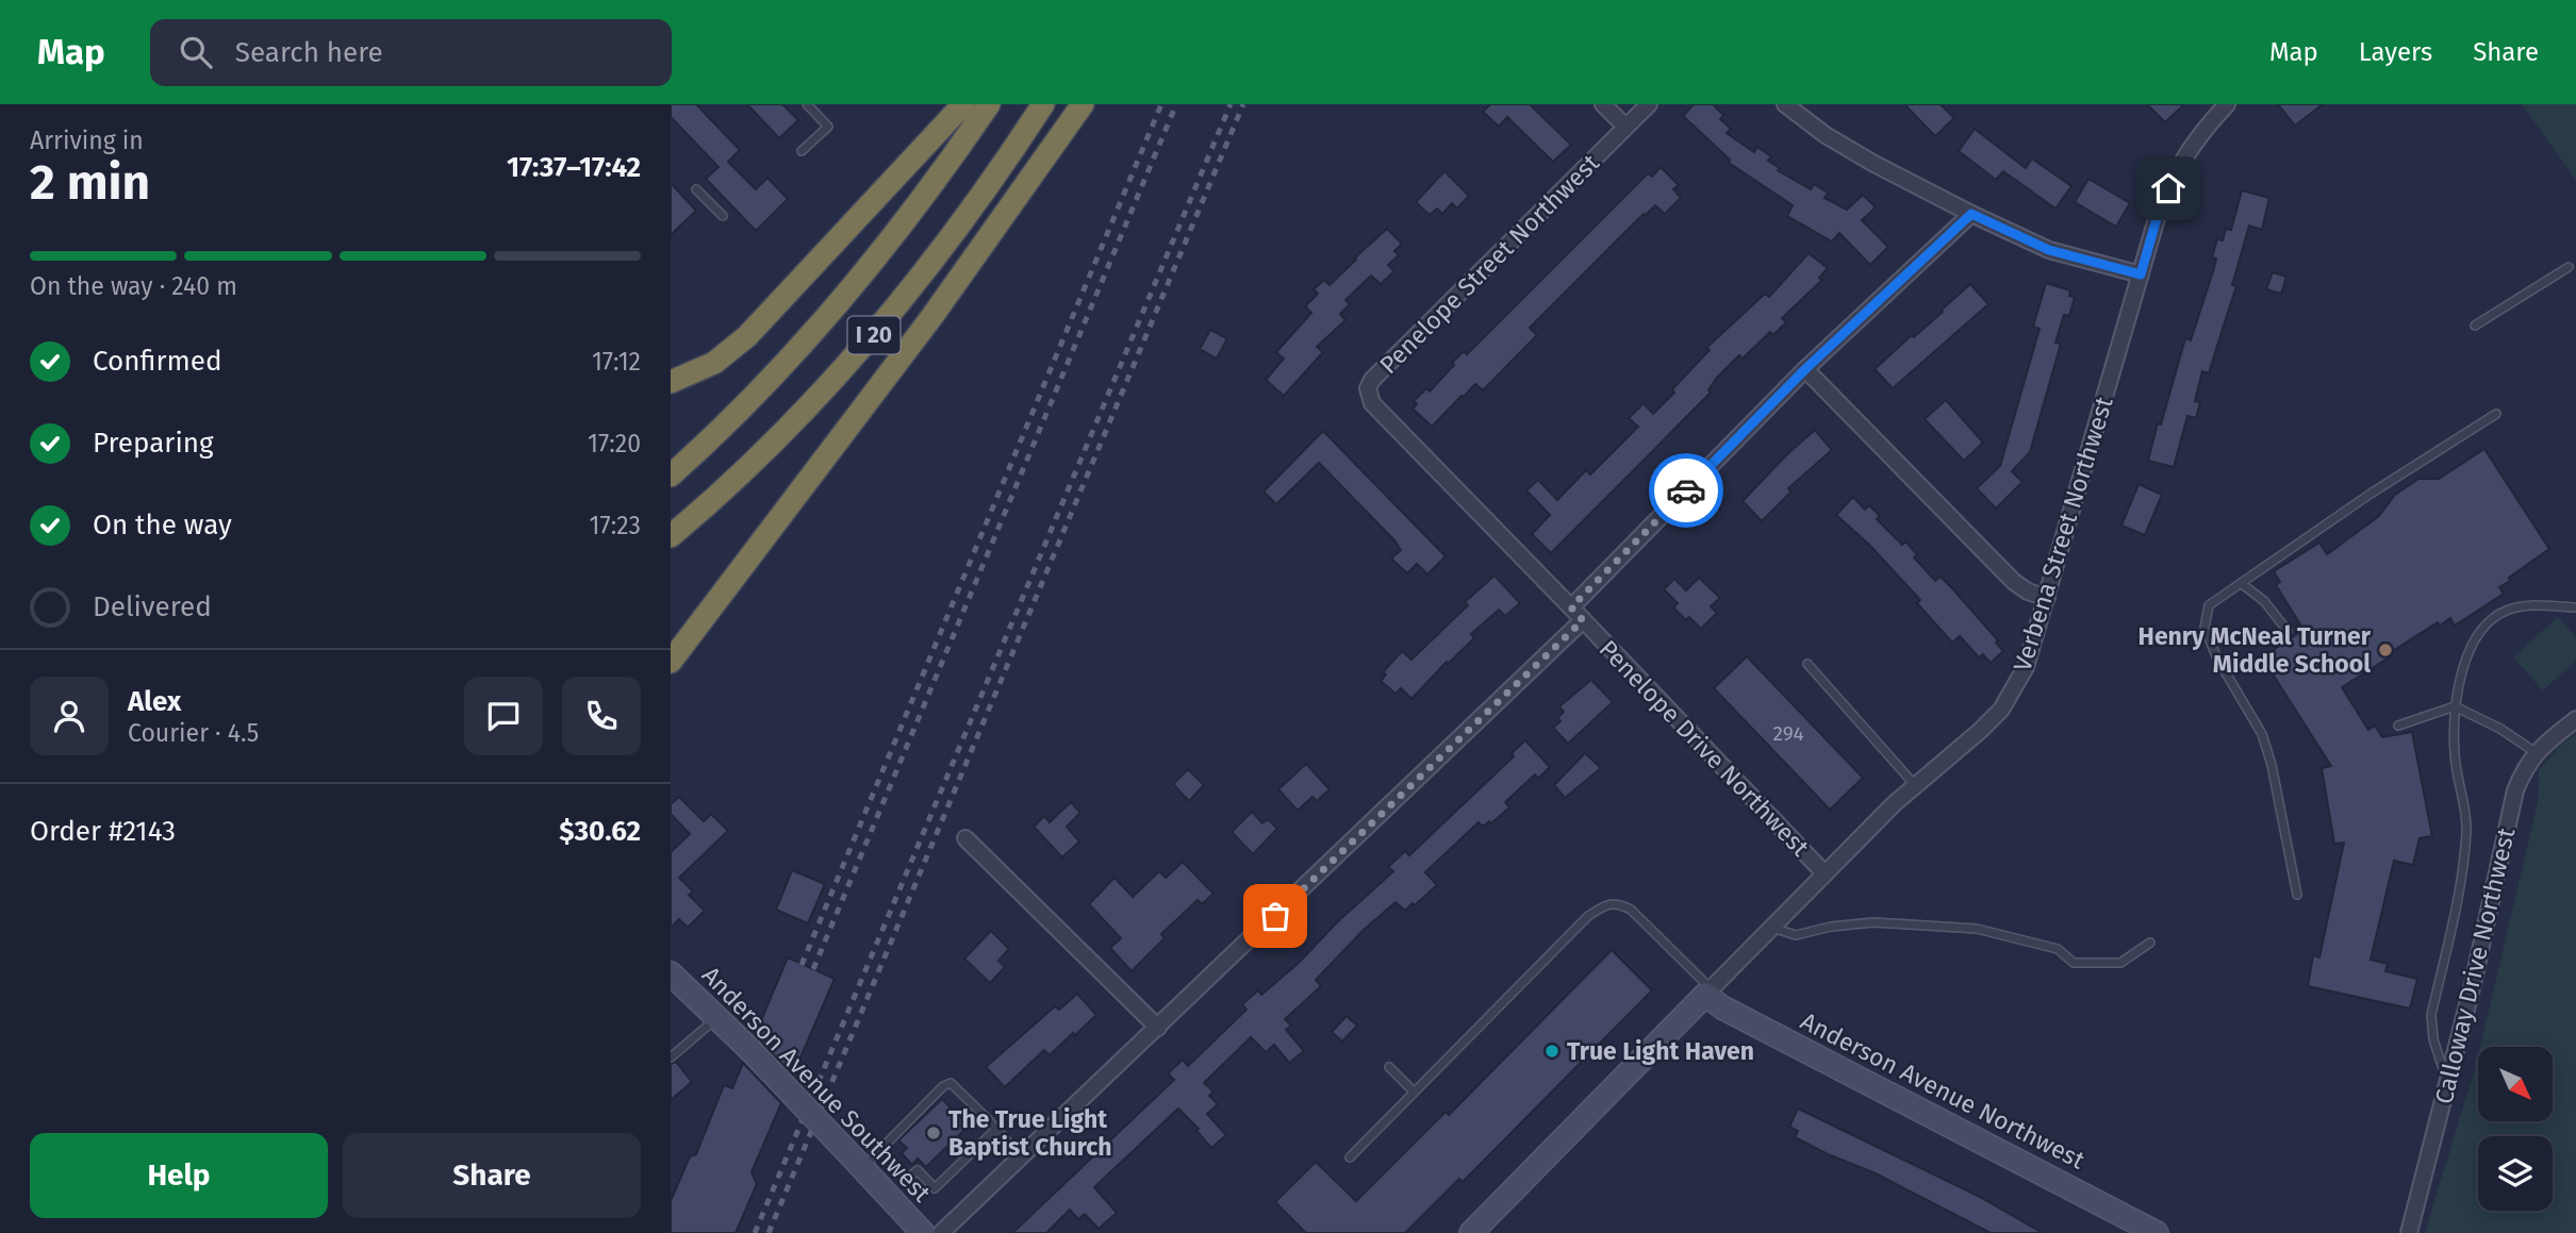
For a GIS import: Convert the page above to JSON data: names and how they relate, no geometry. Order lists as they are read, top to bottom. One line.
{"streets":{"highway":["I 20"],"street":["Penelope Street Northwest","Verbena Street Northwest","Penelope Drive Northwest","Calloway Drive Northwest","Anderson Avenue Southwest","Anderson Avenue Northwest"]},"crossings":[["Penelope Street Northwest","Penelope Drive Northwest"],["Verbena Street Northwest","Penelope Drive Northwest"],["Verbena Street Northwest","Anderson Avenue Northwest"]],"places":["Henry McNeal Turner Middle School","True Light Haven","The True Light Baptist Church"],"house_numbers":["294"],"north":"bottom right","page":{"header":"Map","search":"Search here","nav":["Map","Layers","Share"],"heading":["2 min","Arriving in","17:37–17:42"],"panel":["Alex","Courier · 4.5","Order #2143","$30.62"],"bar":"On the way · 240 m","list":[["Confirmed","17:12"],["Preparing","17:20"],["On the way","17:23"],"Delivered"],"buttons":["Help","Share"]}}
